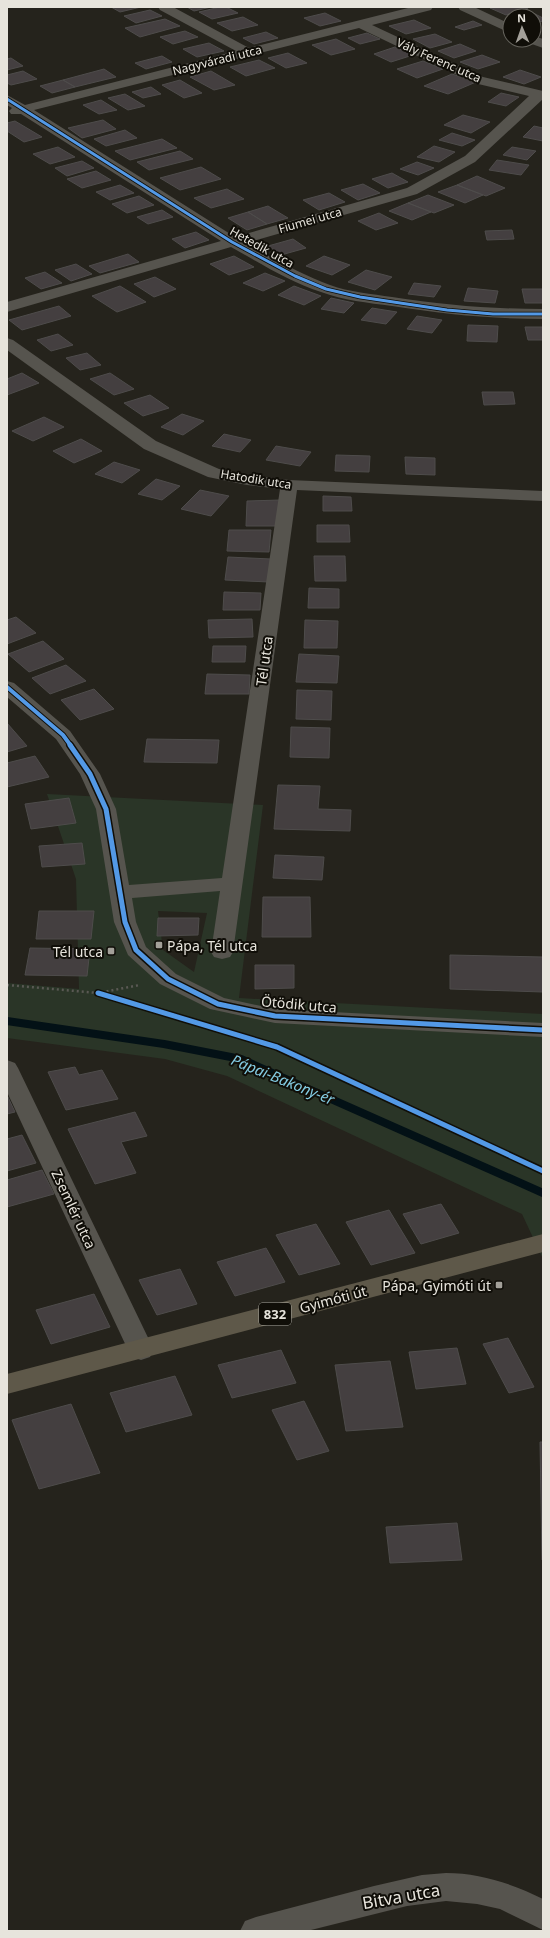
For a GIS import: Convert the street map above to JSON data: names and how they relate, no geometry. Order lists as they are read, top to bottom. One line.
{"streets":{"main road":["Gyimóti út","832"],"street":["Nagyváradi utca","Vály Ferenc utca","Fiumei utca","Hetedik utca","Hatodik utca","Tél utca","Ötödik utca","Zsemlér utca","Bitva utca"]},"crossings":[["Nagyváradi utca","Vály Ferenc utca"],["Nagyváradi utca","Hetedik utca"],["Vály Ferenc utca","Fiumei utca"],["Fiumei utca","Hetedik utca"],["Hatodik utca","Tél utca"],["Zsemlér utca","Gyimóti út"]],"water":["Pápai-Bakony-ér"],"places":{"transit":["Pápa, Tél utca","Tél utca","Pápa, Gyimóti út"]},"north":"top"}
